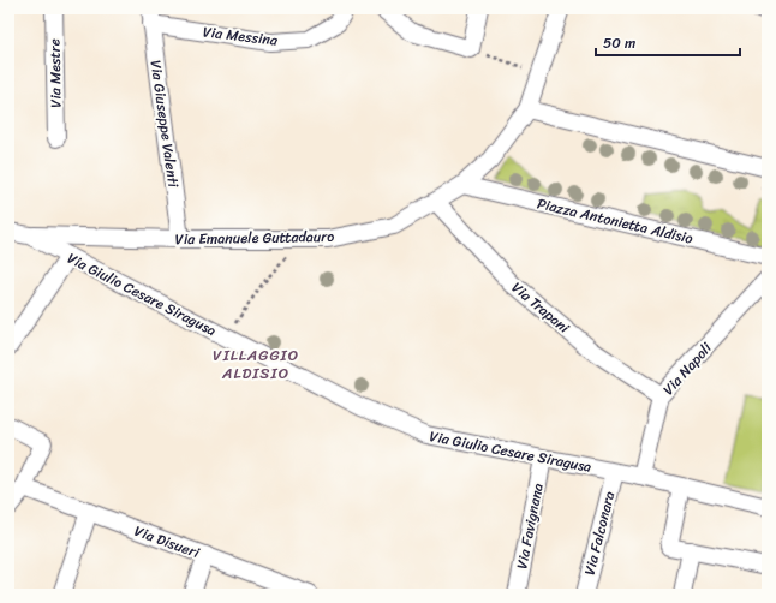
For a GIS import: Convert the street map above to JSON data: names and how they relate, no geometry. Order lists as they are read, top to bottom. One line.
{"streets":{"street":["Via Messina","Via Mestre","Via Giuseppe Valenti","Piazza Antonietta Aldisio","Via Emanuele Guttadauro","Via Giulio Cesare Siragusa","Via Trapani","Via Napoli","Via Favignana","Via Falconara","Via Disueri"]},"crossings":[["Via Messina","Via Giuseppe Valenti"],["Via Giuseppe Valenti","Via Emanuele Guttadauro"],["Piazza Antonietta Aldisio","Via Emanuele Guttadauro"],["Via Emanuele Guttadauro","Via Giulio Cesare Siragusa"],["Via Emanuele Guttadauro","Via Trapani"],["Via Giulio Cesare Siragusa","Via Napoli"],["Via Giulio Cesare Siragusa","Via Favignana"],["Via Giulio Cesare Siragusa","Via Falconara"],["Via Trapani","Via Napoli"]],"districts":["VILLAGGIO ALDISIO"],"scale_bar":"50 m"}
